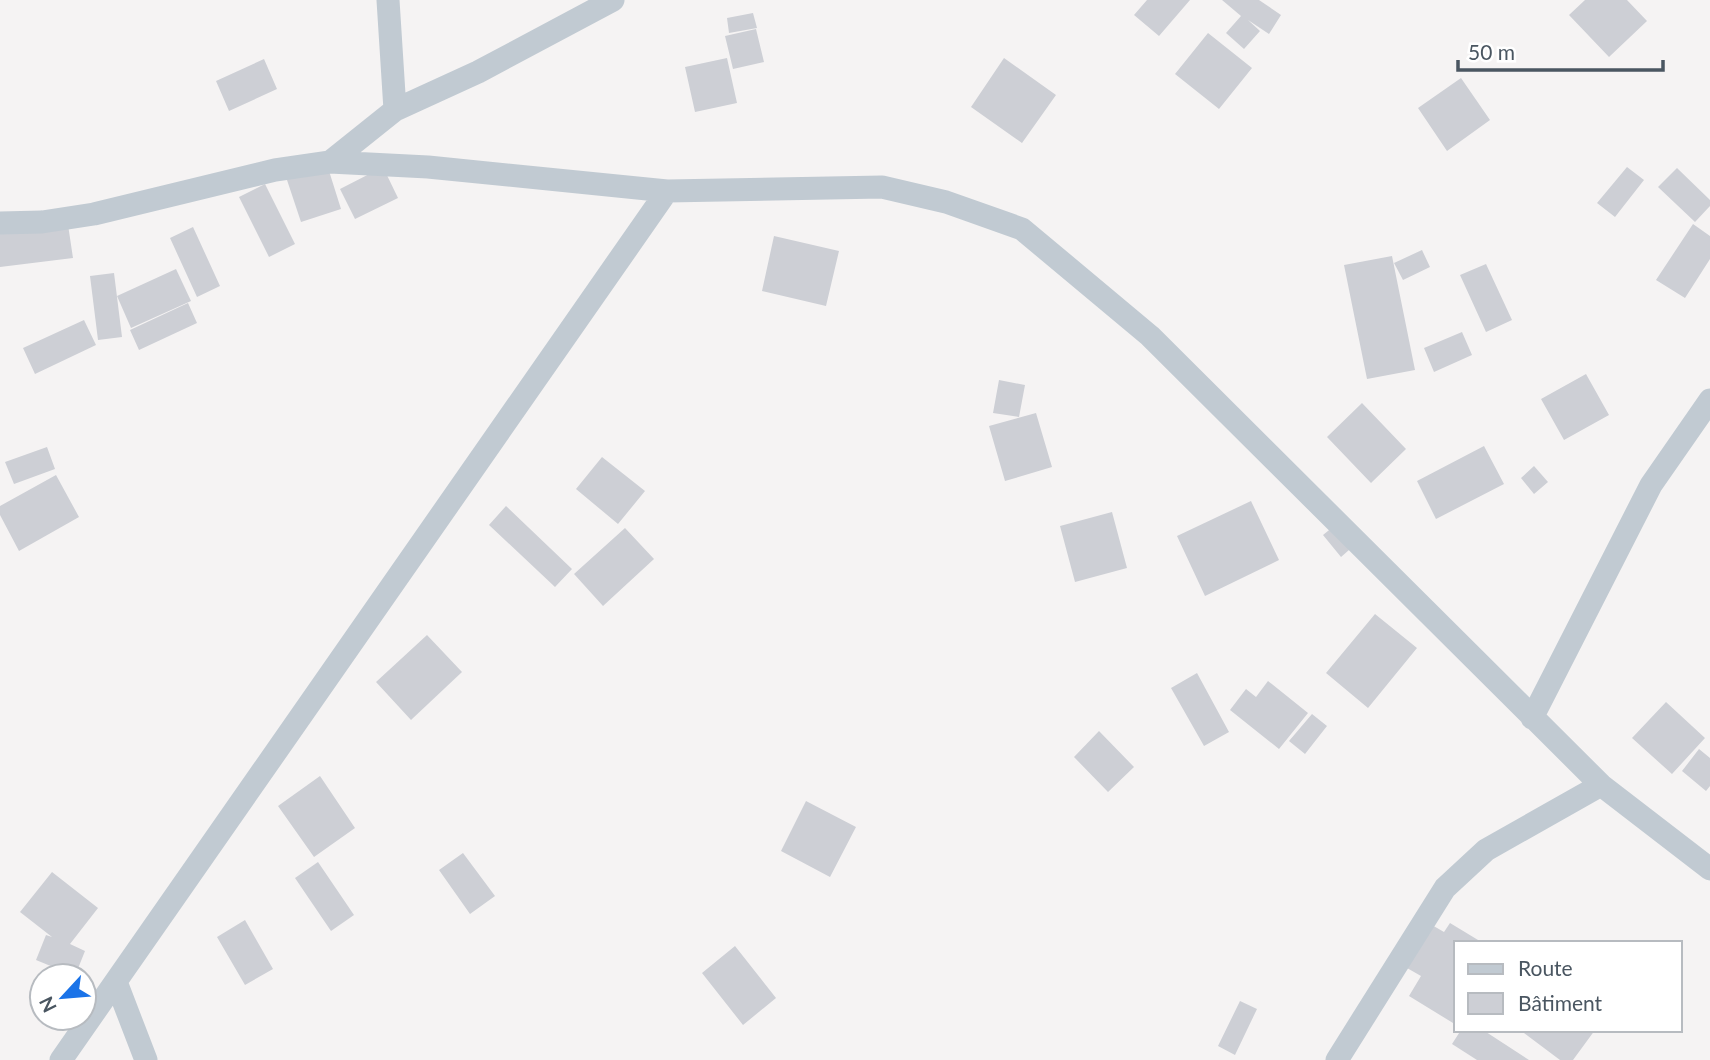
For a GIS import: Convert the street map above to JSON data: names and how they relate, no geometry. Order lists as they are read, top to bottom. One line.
{"legend":["Route","Bâtiment"],"scale_bar":"50 m","north":"bottom left"}
